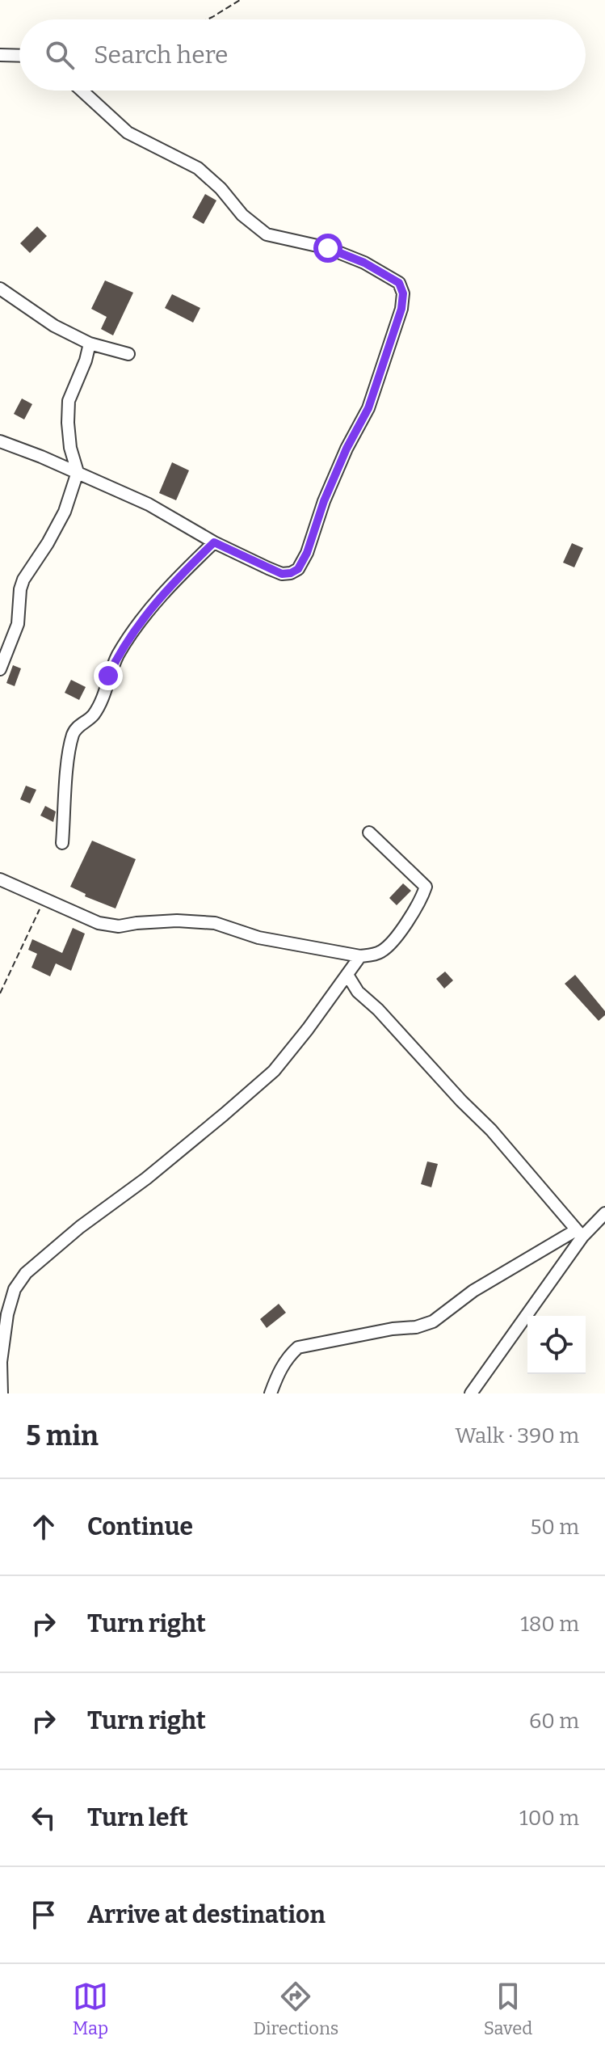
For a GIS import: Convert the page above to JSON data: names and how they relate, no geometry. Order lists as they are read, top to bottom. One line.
{"page":{"search":"Search here","heading":["5 min","Walk · 390 m"],"list":[["Continue","50 m"],["Turn right","180 m"],["Turn right","60 m"],["Turn left","100 m"],"Arrive at destination"],"nav":["Map","Directions","Saved"]}}
